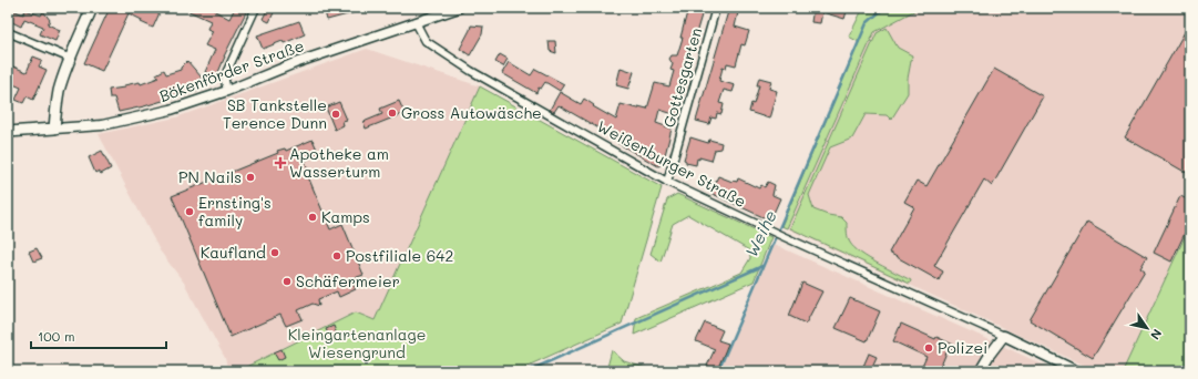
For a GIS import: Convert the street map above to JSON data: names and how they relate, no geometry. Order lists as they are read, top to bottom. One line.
{"streets":{"main road":["Bökenförder Straße"],"street":["Gottesgarten","Weißenburger Straße"]},"crossings":[["Bökenförder Straße","Weißenburger Straße"],["Gottesgarten","Weißenburger Straße"]],"water":["Weihe"],"parks":["Kleingartenanlage Wiesengrund"],"places":{"other":["Gross Autowäsche","SB Tankstelle Terence Dunn","PN Nails","Ernsting's family","Kamps","Kaufland","Postfiliale 642","Schäfermeier","Polizei"],"health":["Apotheke am Wasserturm"]},"scale_bar":"100 m","north":"bottom right"}
